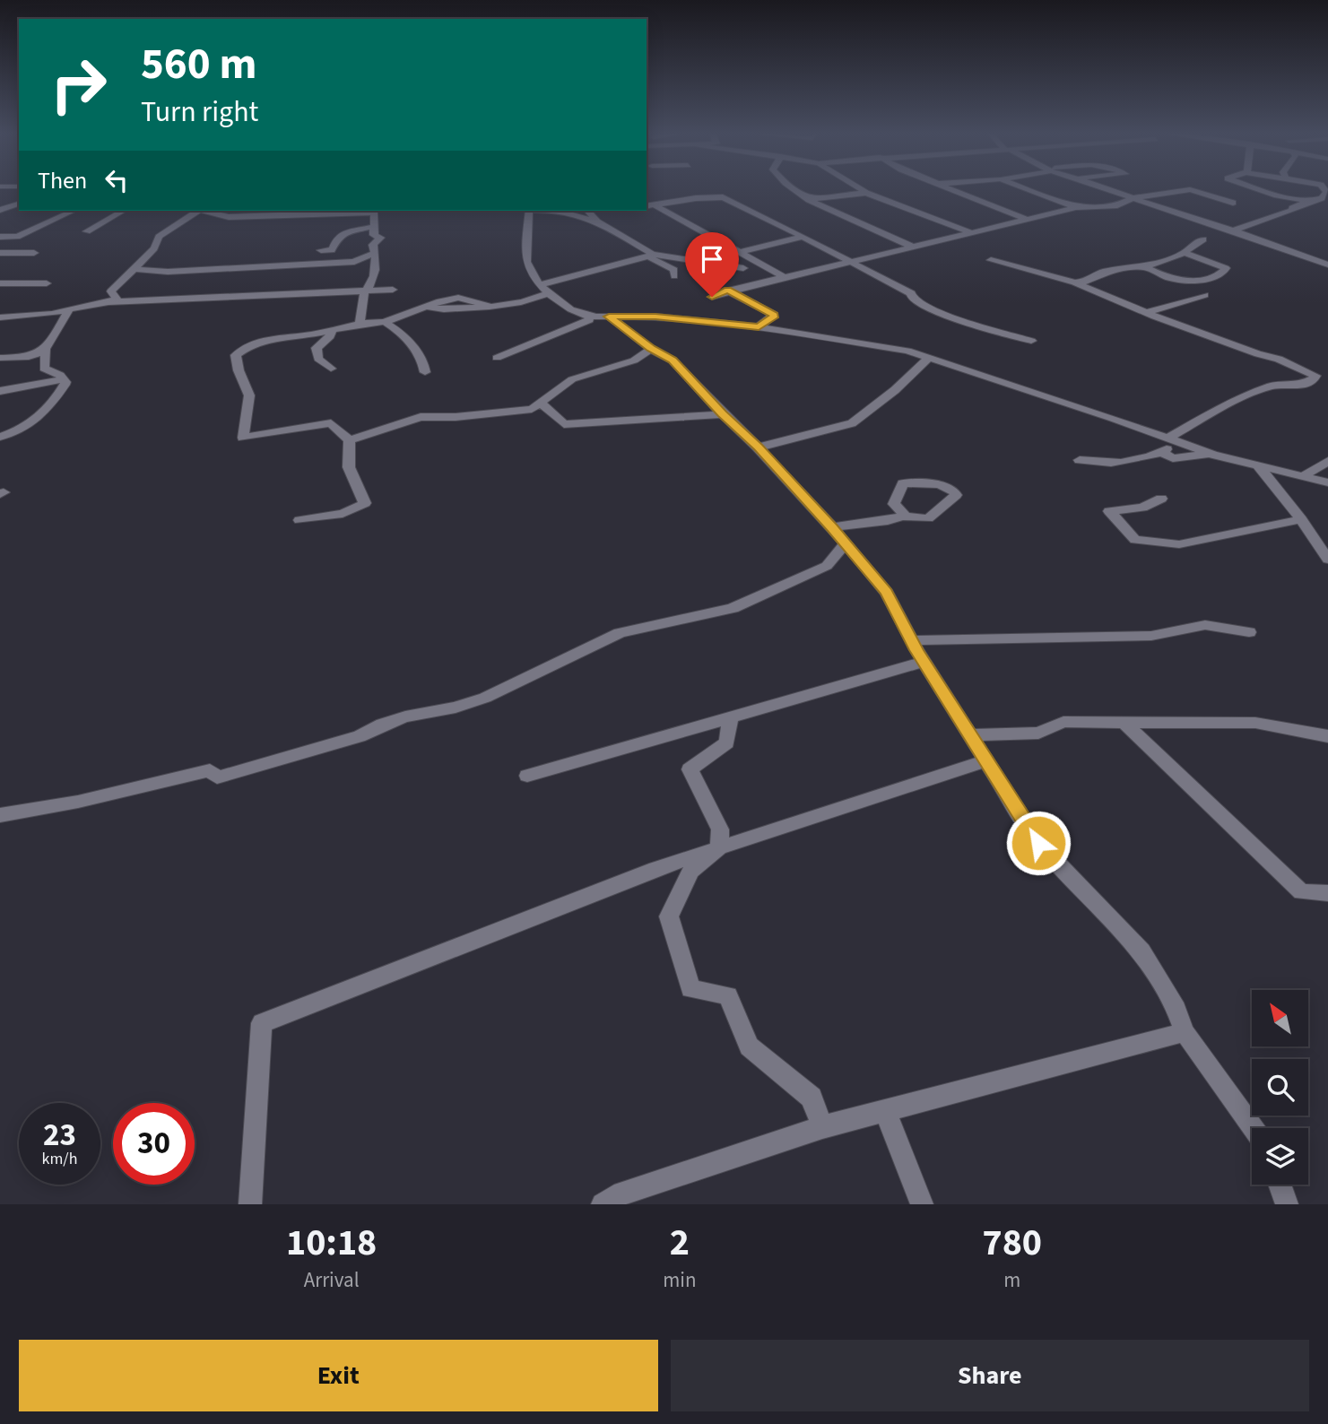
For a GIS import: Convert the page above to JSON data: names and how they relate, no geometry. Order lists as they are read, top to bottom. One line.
{"north":"top left","page":{"turn":["560 m","Turn right"],"then":"Then","speed":"23 km/h","limit":"30","eta":["10:18","Arrival","2","min","780","m"],"buttons":["Exit","Share"]}}
